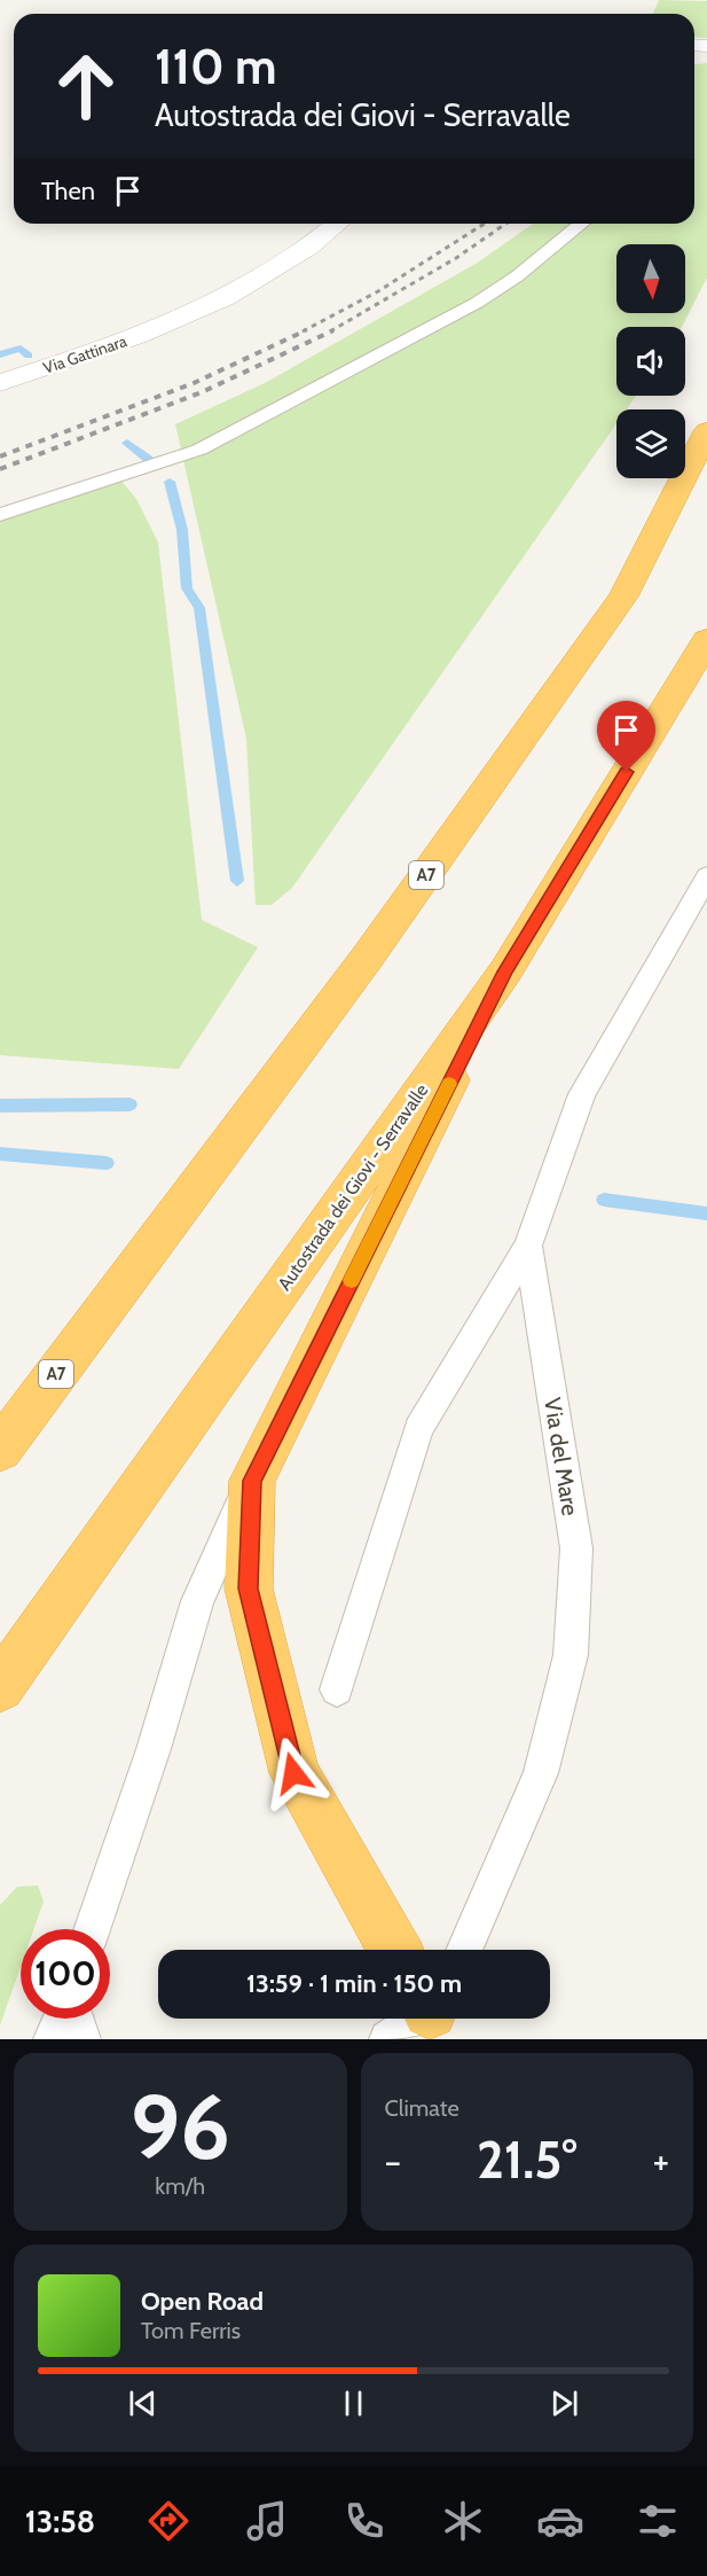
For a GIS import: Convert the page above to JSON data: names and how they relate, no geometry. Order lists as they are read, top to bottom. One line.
{"streets":{"highway":["A7","Autostrada dei Giovi - Serravalle"],"street":["Via Gattinara"],"lane":["Via del Mare"]},"north":"bottom","page":{"turn":["110 m","Autostrada dei Giovi - Serravalle"],"then":"Then","limit":"100","trip":"13:59 · 1 min · 150 m","tile":[["96","km/h"],"Climate"],"heat":["−","21.5°","+"],"song":["Open Road","Tom Ferris"],"tabs":"13:58"}}
